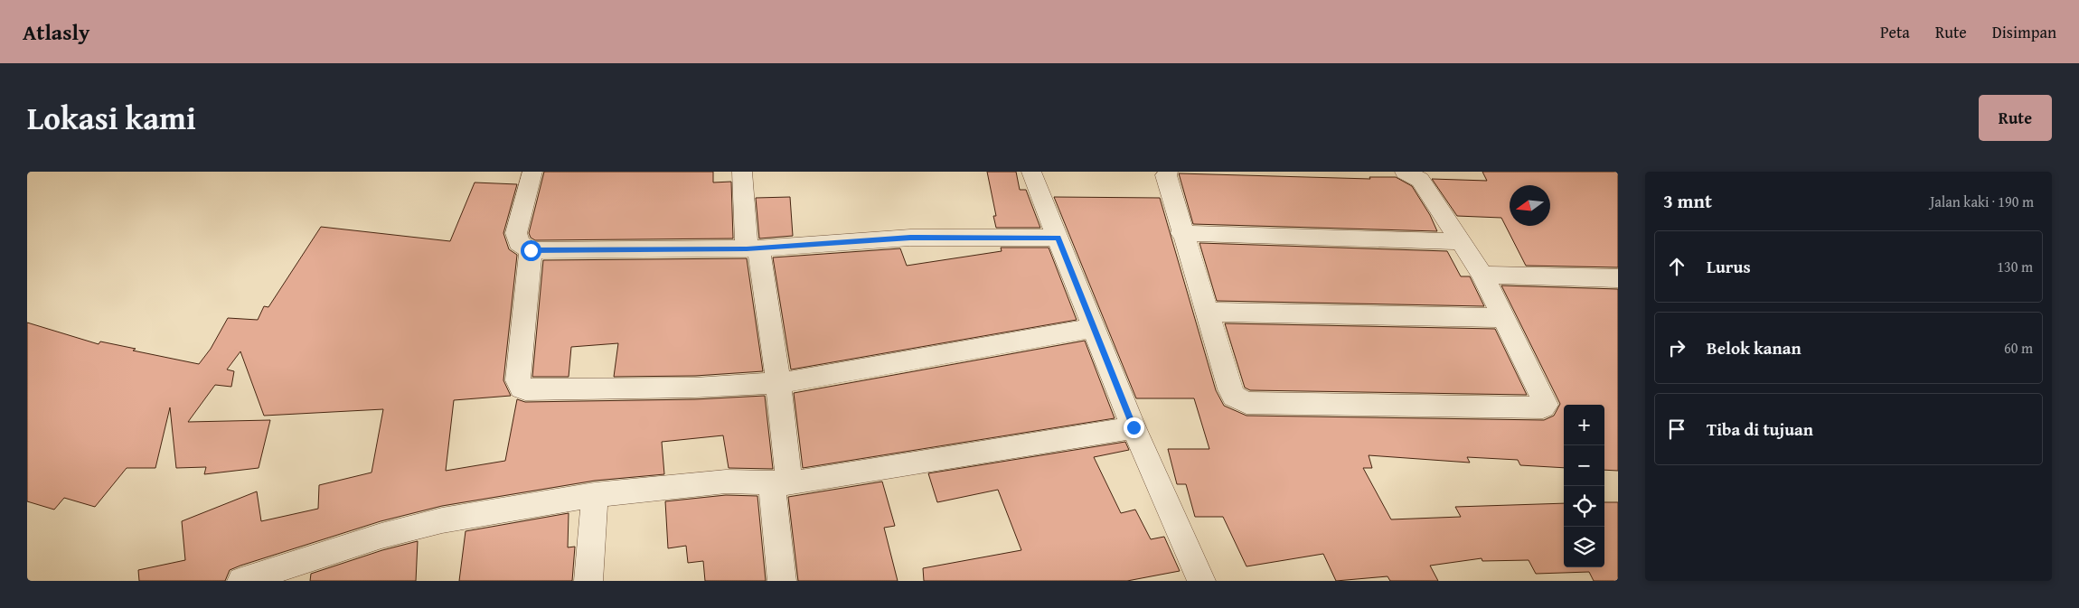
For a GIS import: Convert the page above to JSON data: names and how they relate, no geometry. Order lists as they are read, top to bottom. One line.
{"north":"left","page":{"header":"Atlasly","nav":["Peta","Rute","Disimpan"],"title":"Lokasi kami","buttons":"Rute","heading":["3 mnt","Jalan kaki · 190 m"],"list":[["Lurus","130 m"],["Belok kanan","60 m"],"Tiba di tujuan"],"map_buttons":["+","−"]}}
